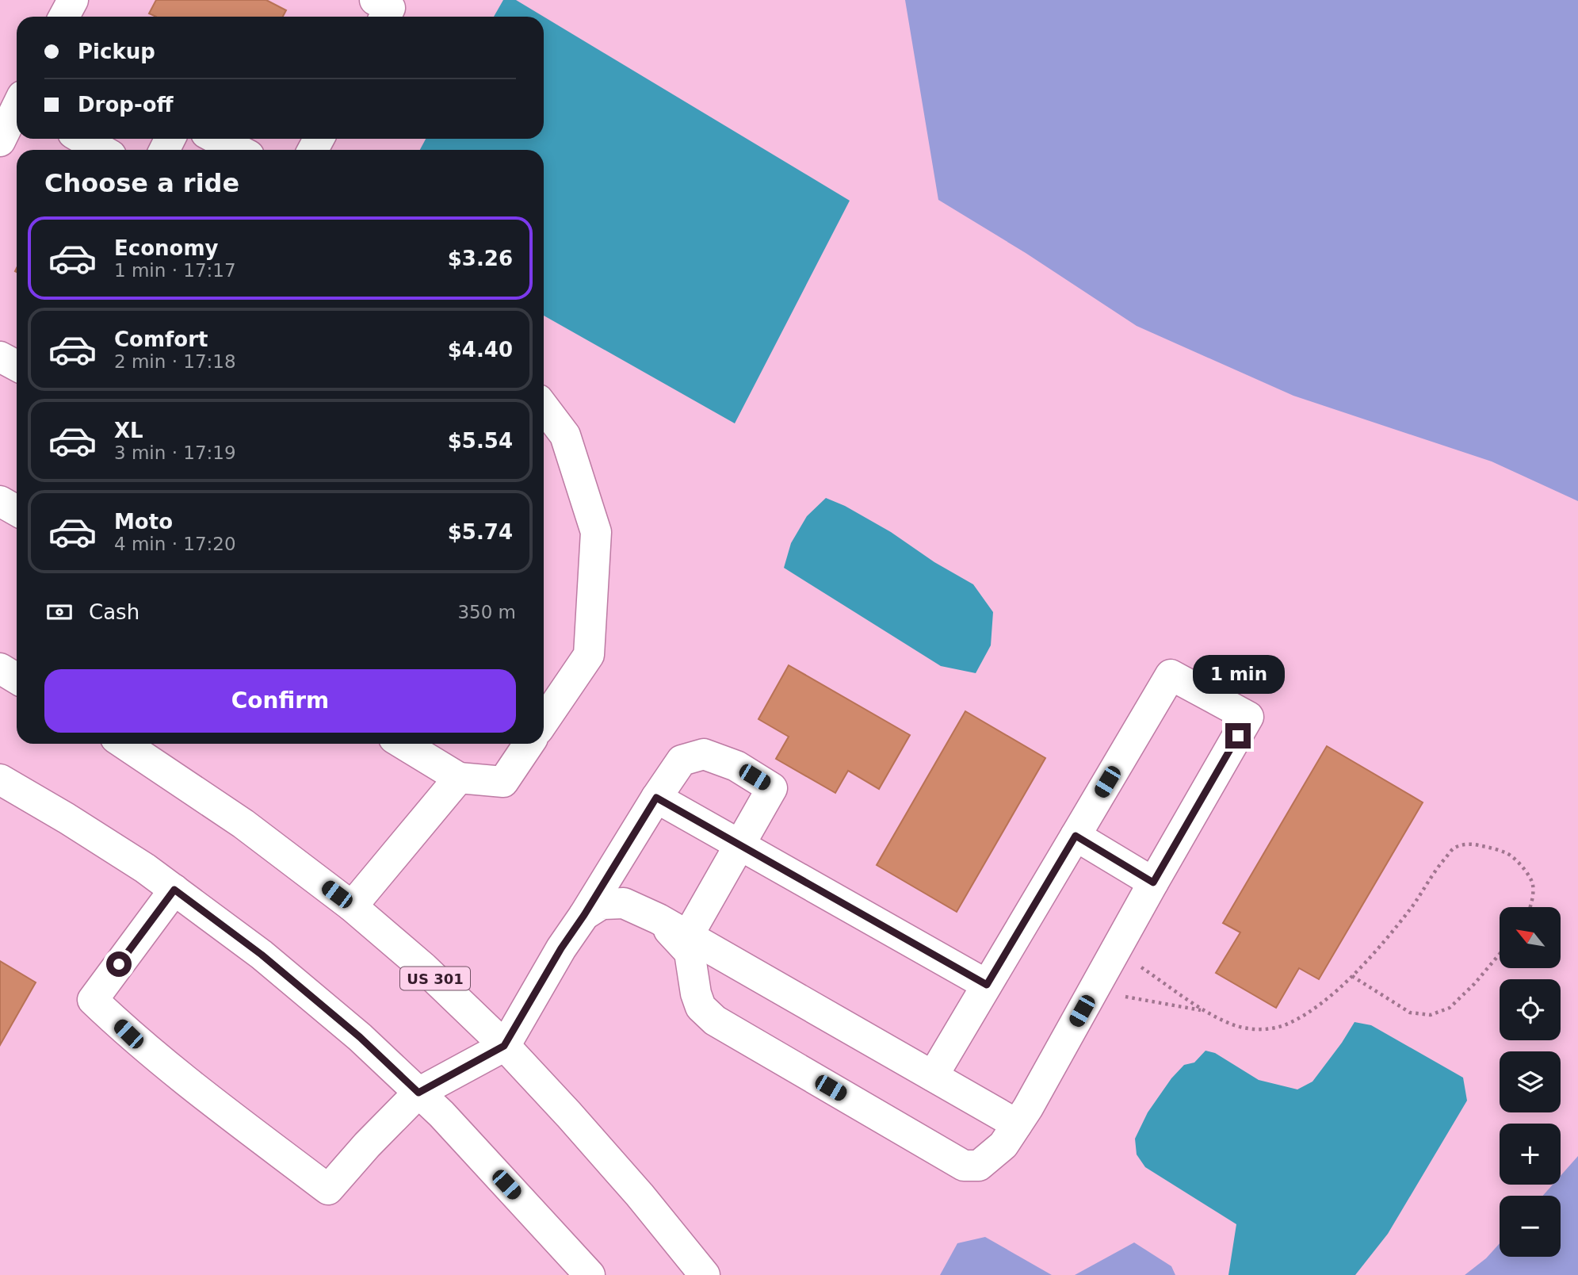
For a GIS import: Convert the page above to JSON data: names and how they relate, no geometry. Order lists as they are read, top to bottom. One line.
{"streets":{"main road":["US 301"]},"north":"top left","page":{"banner":["Pickup","Drop-off"],"heading":"Choose a ride","list":[{"name":"Economy","note":"1 min · 17:17","value":"$3.26"},{"name":"Comfort","note":"2 min · 17:18","value":"$4.40"},{"name":"XL","note":"3 min · 17:19","value":"$5.54"},{"name":"Moto","note":"4 min · 17:20","value":"$5.74"}],"pay":["Cash","350 m"],"bubble":"1 min","buttons":"Confirm","map_buttons":["+","−"]}}
